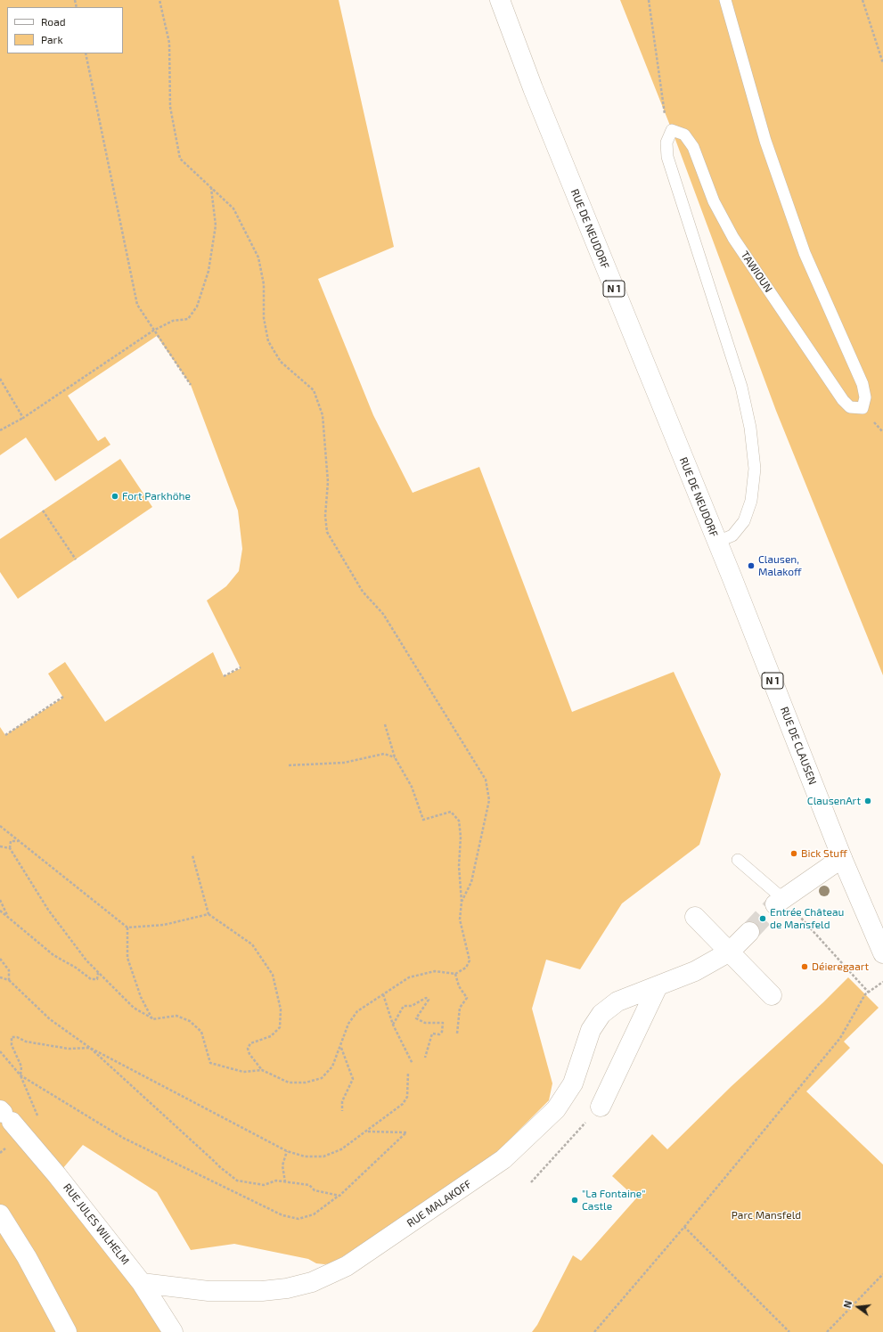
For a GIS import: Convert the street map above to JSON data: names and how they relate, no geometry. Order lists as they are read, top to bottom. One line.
{"streets":{"street":["RUE DE NEUDORF","N 1","RUE DE CLAUSEN","RUE MALAKOFF","RUE JULES WILHELM"],"lane":["TAWIOUN"]},"crossings":[["RUE DE NEUDORF","RUE DE CLAUSEN"],["RUE MALAKOFF","RUE JULES WILHELM"]],"parks":["Parc Mansfeld"],"places":["Fort Parkhöhe","Clausen, Malakoff","ClausenArt","Bick Stuff","Entrée Château de Mansfeld","Déieregaart","\"La Fontaine\" Castle"],"legend":["Road","Park"],"north":"left"}
